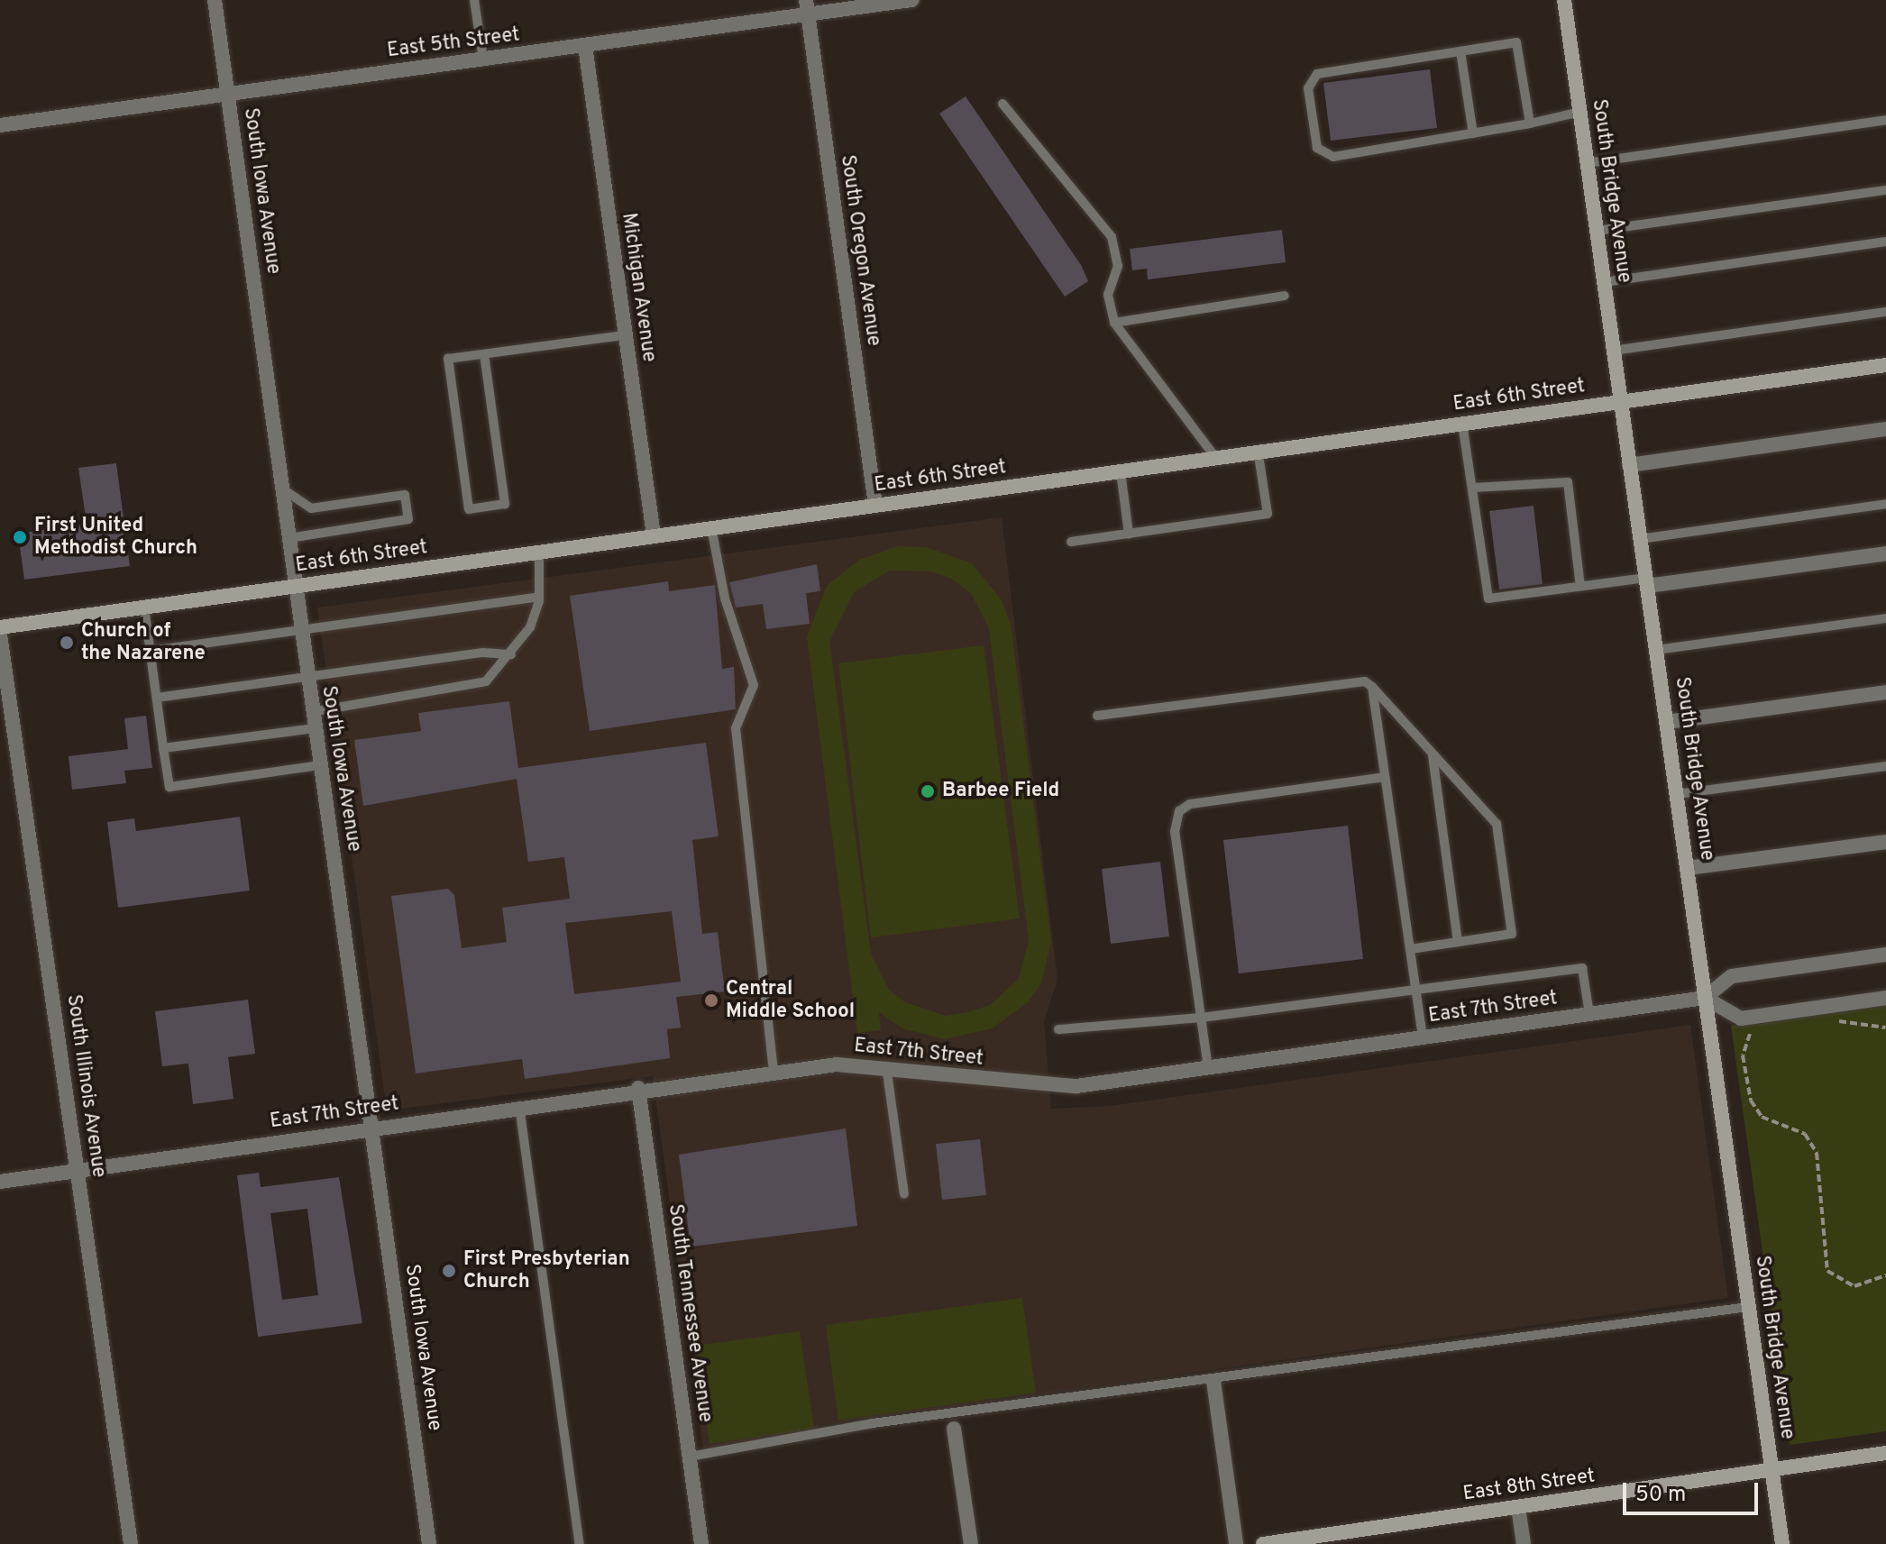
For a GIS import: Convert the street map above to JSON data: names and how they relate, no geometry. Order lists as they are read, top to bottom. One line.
{"streets":{"street":["East 5th Street","South Iowa Avenue","South Bridge Avenue","South Oregon Avenue","Michigan Avenue","East 6th Street","East 7th Street","South Illinois Avenue","South Tennessee Avenue","East 8th Street"]},"crossings":[["East 5th Street","South Iowa Avenue"],["East 5th Street","South Oregon Avenue"],["East 5th Street","Michigan Avenue"],["South Iowa Avenue","East 6th Street"],["South Iowa Avenue","East 7th Street"],["South Bridge Avenue","East 6th Street"],["South Bridge Avenue","East 7th Street"],["South Bridge Avenue","East 8th Street"],["South Oregon Avenue","East 6th Street"],["Michigan Avenue","East 6th Street"],["East 7th Street","South Illinois Avenue"],["East 7th Street","South Tennessee Avenue"]],"places":["First United Methodist Church","Church of the Nazarene","Barbee Field","Central Middle School","First Presbyterian Church"],"scale_bar":"50 m"}
